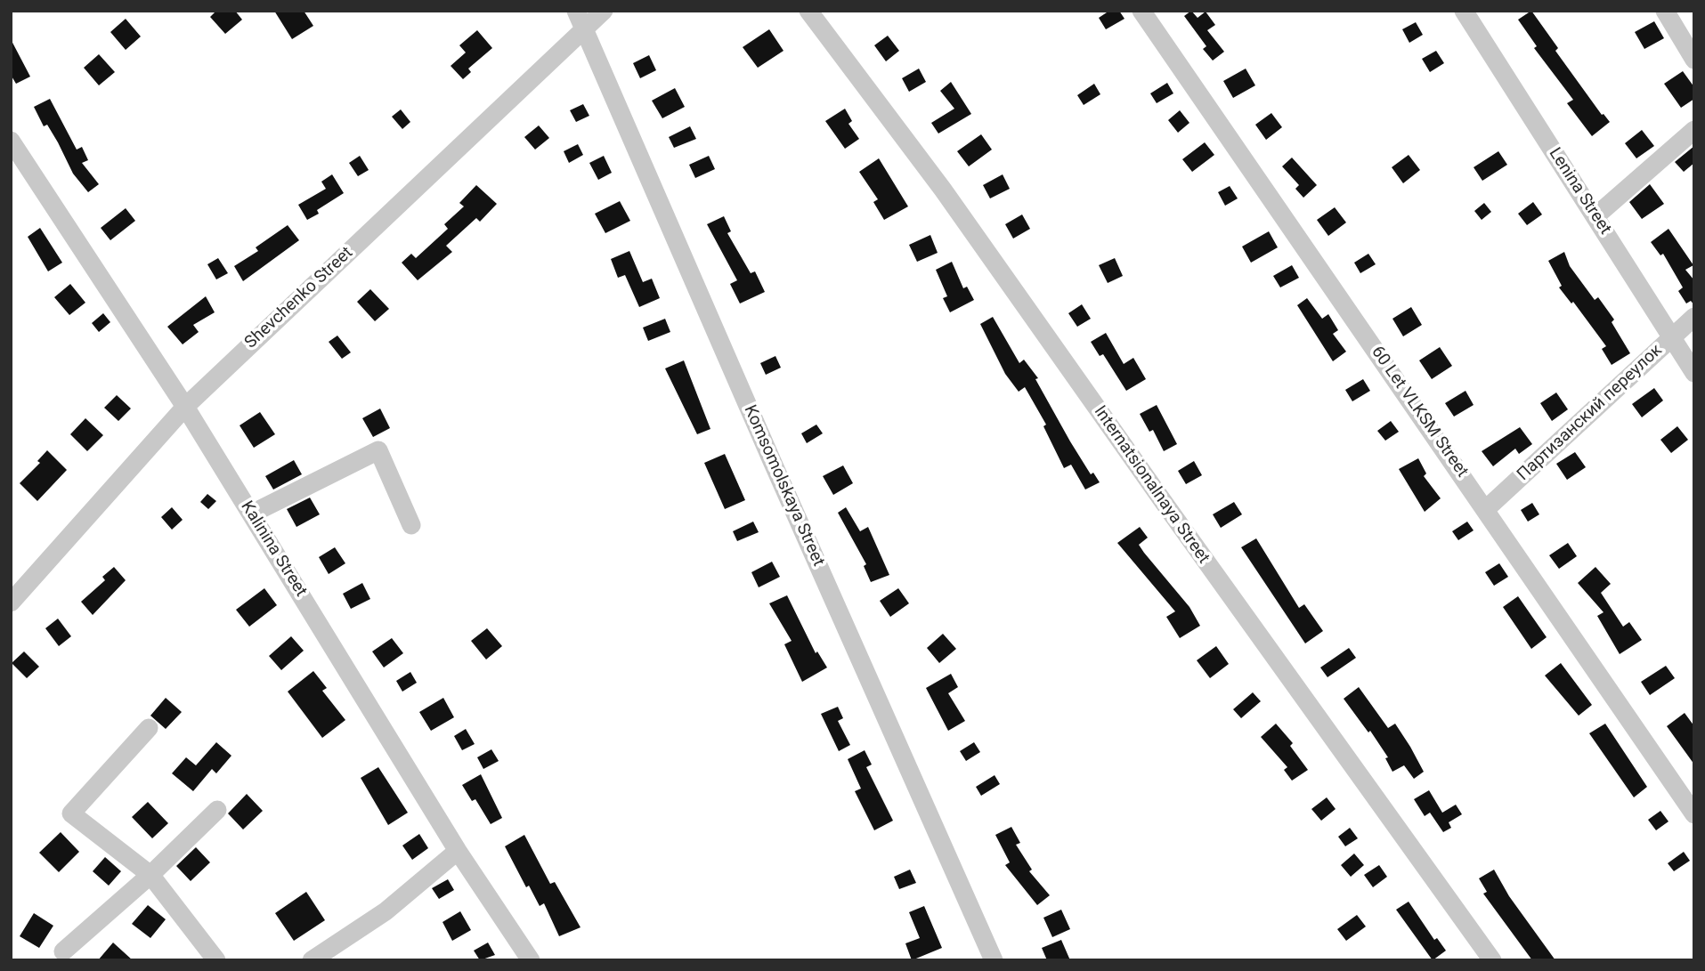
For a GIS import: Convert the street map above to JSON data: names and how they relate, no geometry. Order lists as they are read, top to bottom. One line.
{"streets":{"street":["Lenina Street","Shevchenko Street","60 Let VLKSM Street","Партизанский переулок","Internatsionalnaya Street","Komsomolskaya Street","Kalinina Street"]},"crossings":[["Lenina Street","Партизанский переулок"],["Shevchenko Street","Komsomolskaya Street"],["Shevchenko Street","Kalinina Street"],["60 Let VLKSM Street","Партизанский переулок"]]}
